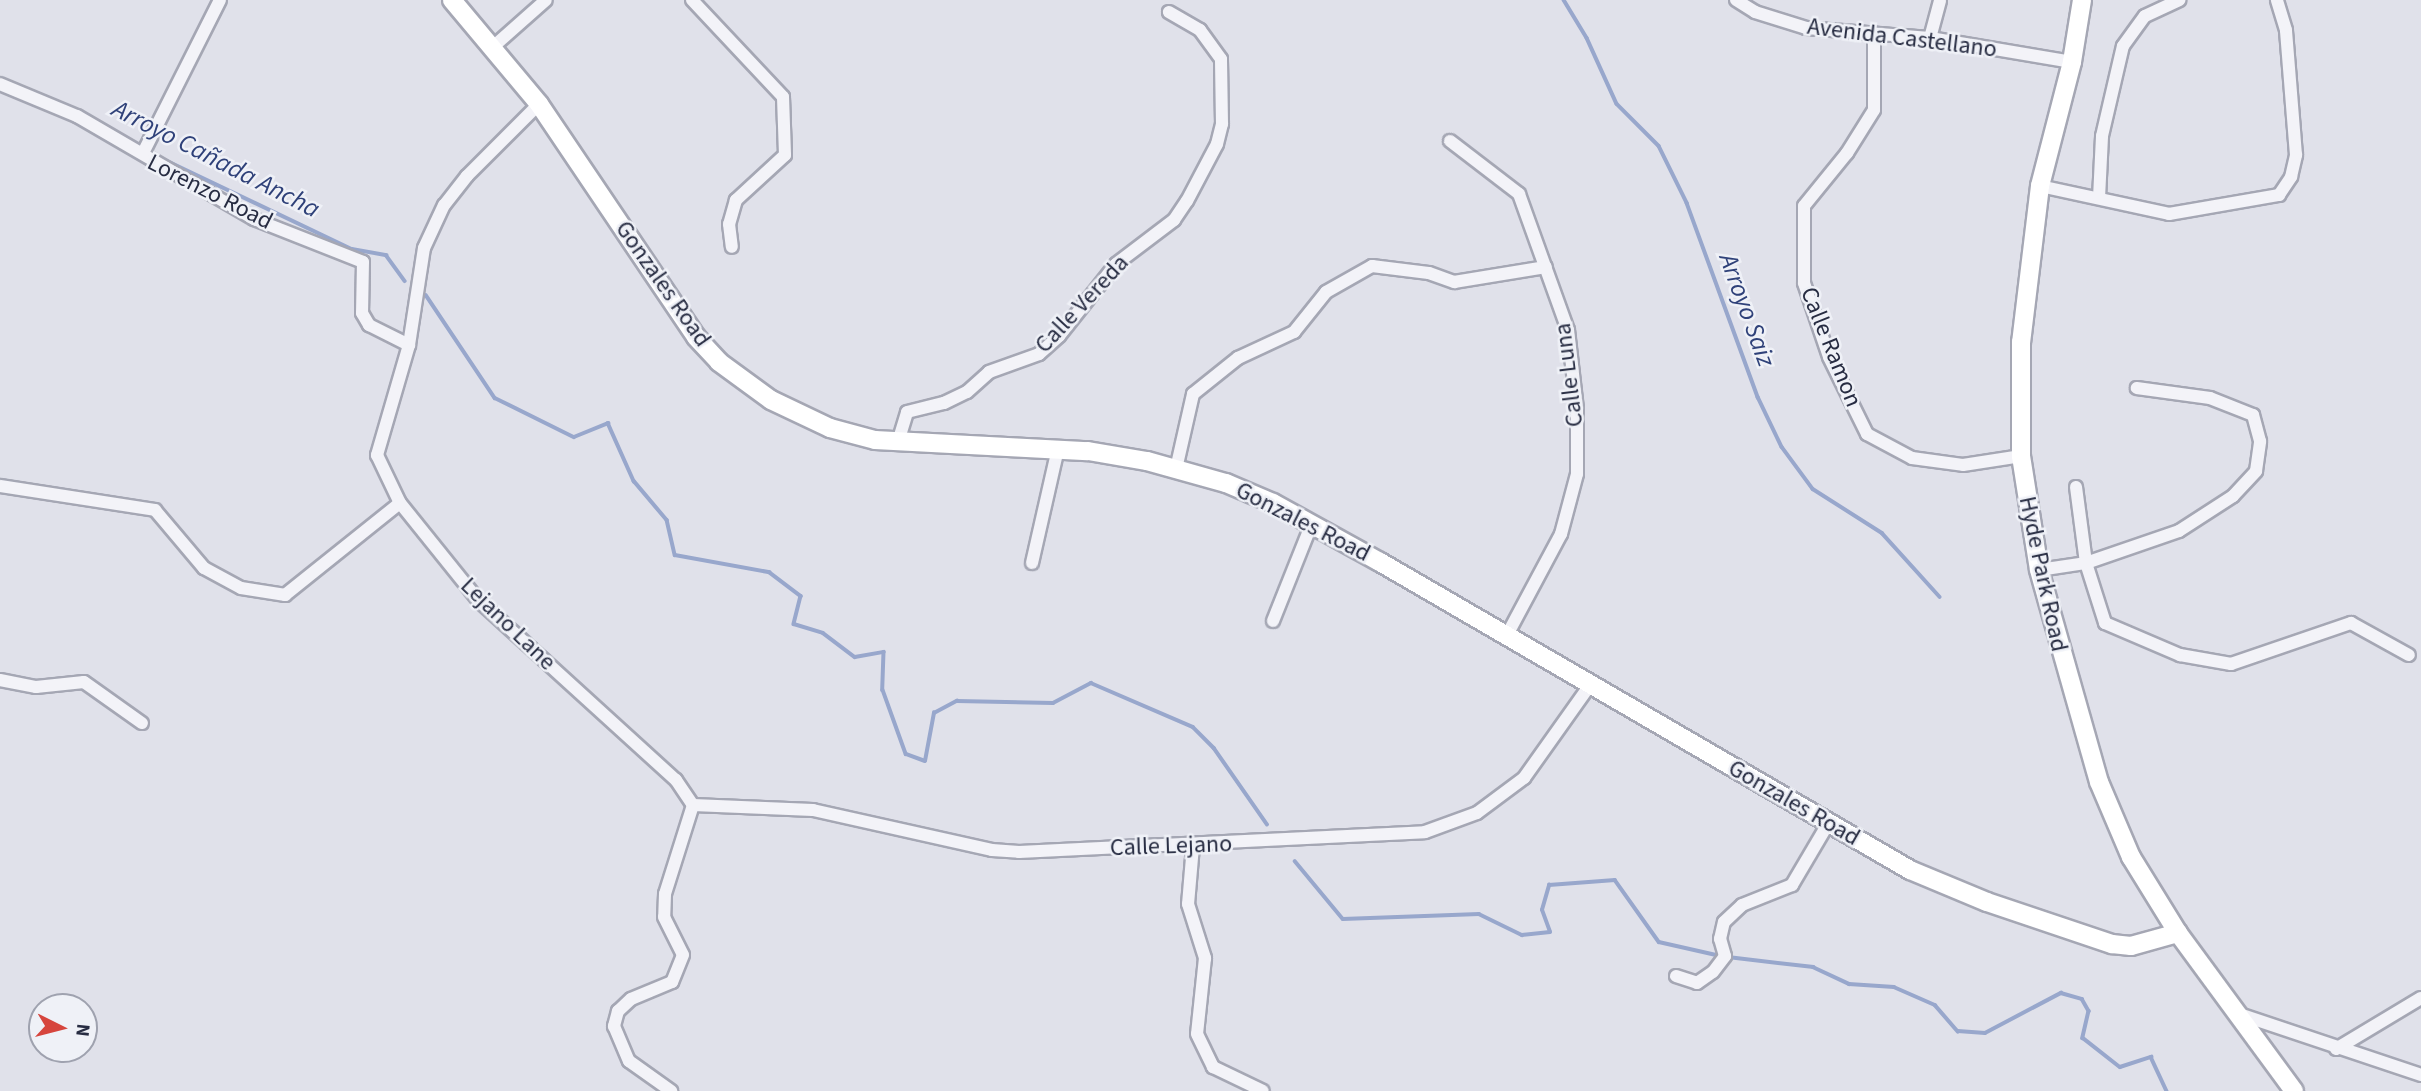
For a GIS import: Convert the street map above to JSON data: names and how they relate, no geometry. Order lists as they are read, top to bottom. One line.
{"streets":{"street":["Avenida Castellano","Lorenzo Road","Gonzales Road","Calle Vereda","Calle Ramon","Calle Luna","Hyde Park Road","Lejano Lane","Calle Lejano"]},"crossings":[["Avenida Castellano","Calle Ramon"],["Avenida Castellano","Hyde Park Road"],["Lorenzo Road","Lejano Lane"],["Gonzales Road","Calle Vereda"],["Gonzales Road","Calle Luna"],["Gonzales Road","Hyde Park Road"],["Gonzales Road","Lejano Lane"],["Gonzales Road","Calle Lejano"],["Calle Ramon","Hyde Park Road"],["Lejano Lane","Calle Lejano"]],"water":["Arroyo Cañada Ancha","Arroyo Saiz"],"north":"right"}
